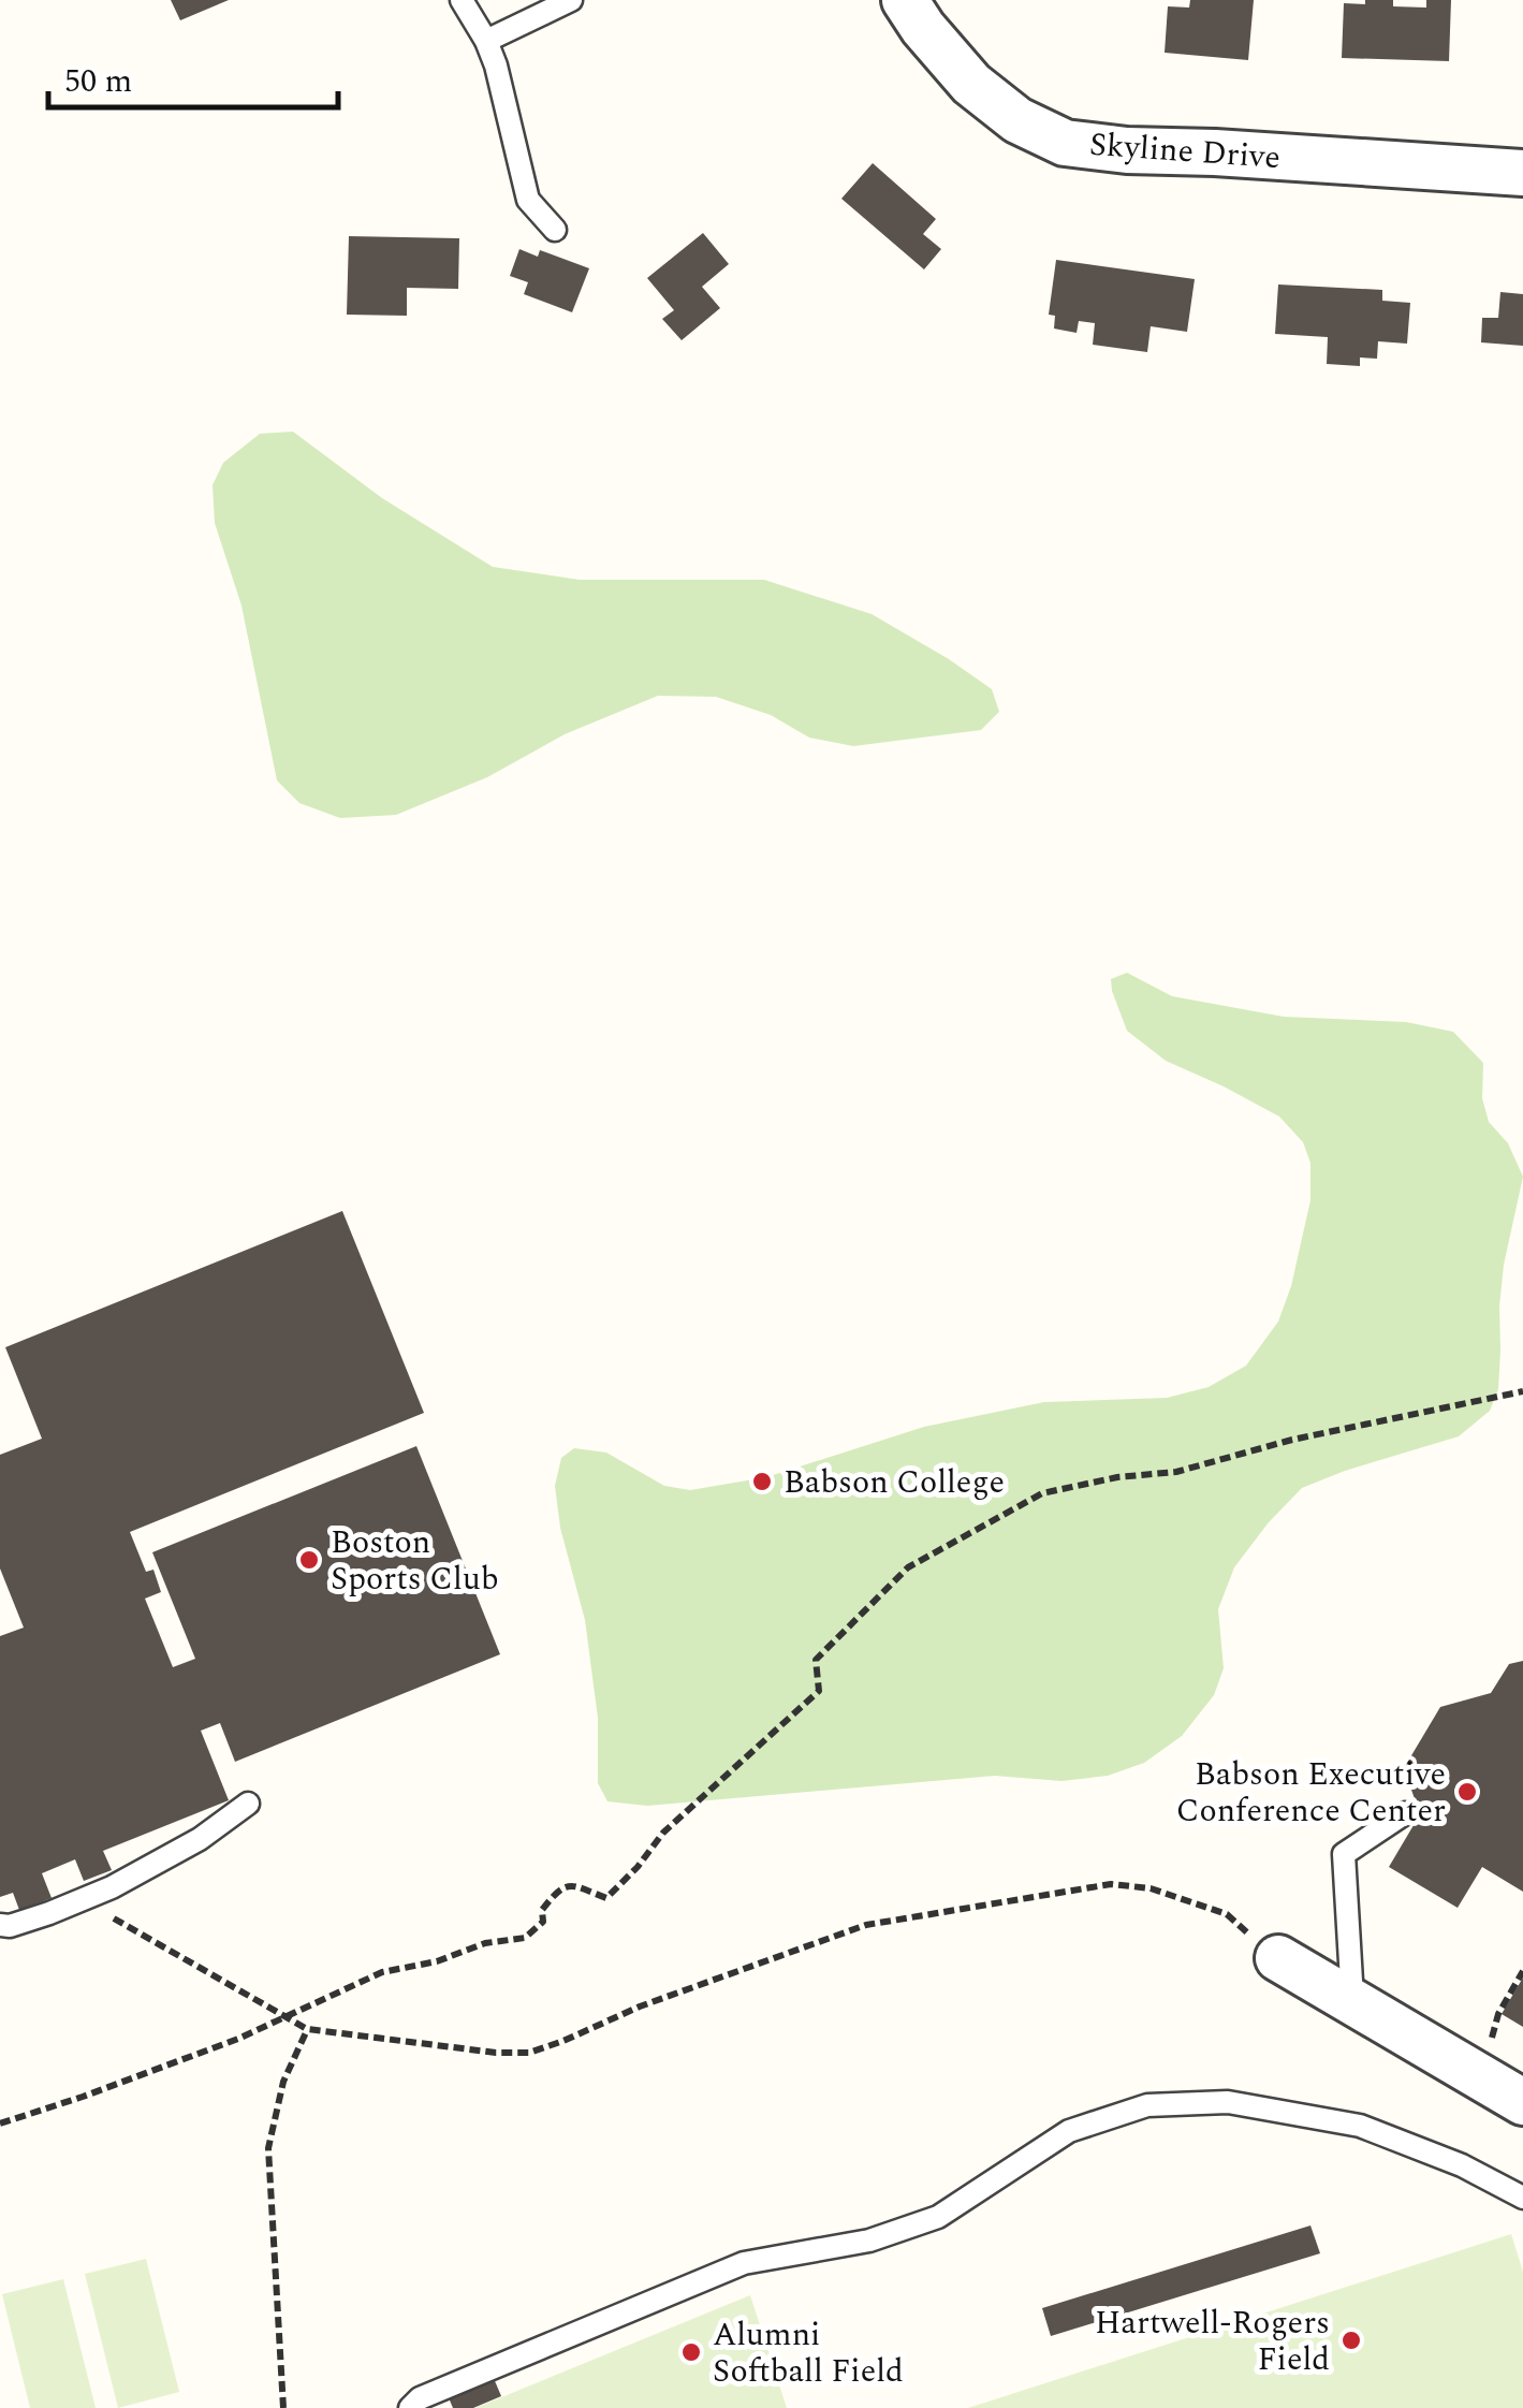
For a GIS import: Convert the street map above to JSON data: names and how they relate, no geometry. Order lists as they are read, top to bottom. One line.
{"streets":{"street":["Skyline Drive"]},"places":["Babson College","Boston Sports Club","Babson Executive Conference Center","Hartwell-Rogers Field","Alumni Softball Field"],"scale_bar":"50 m"}
